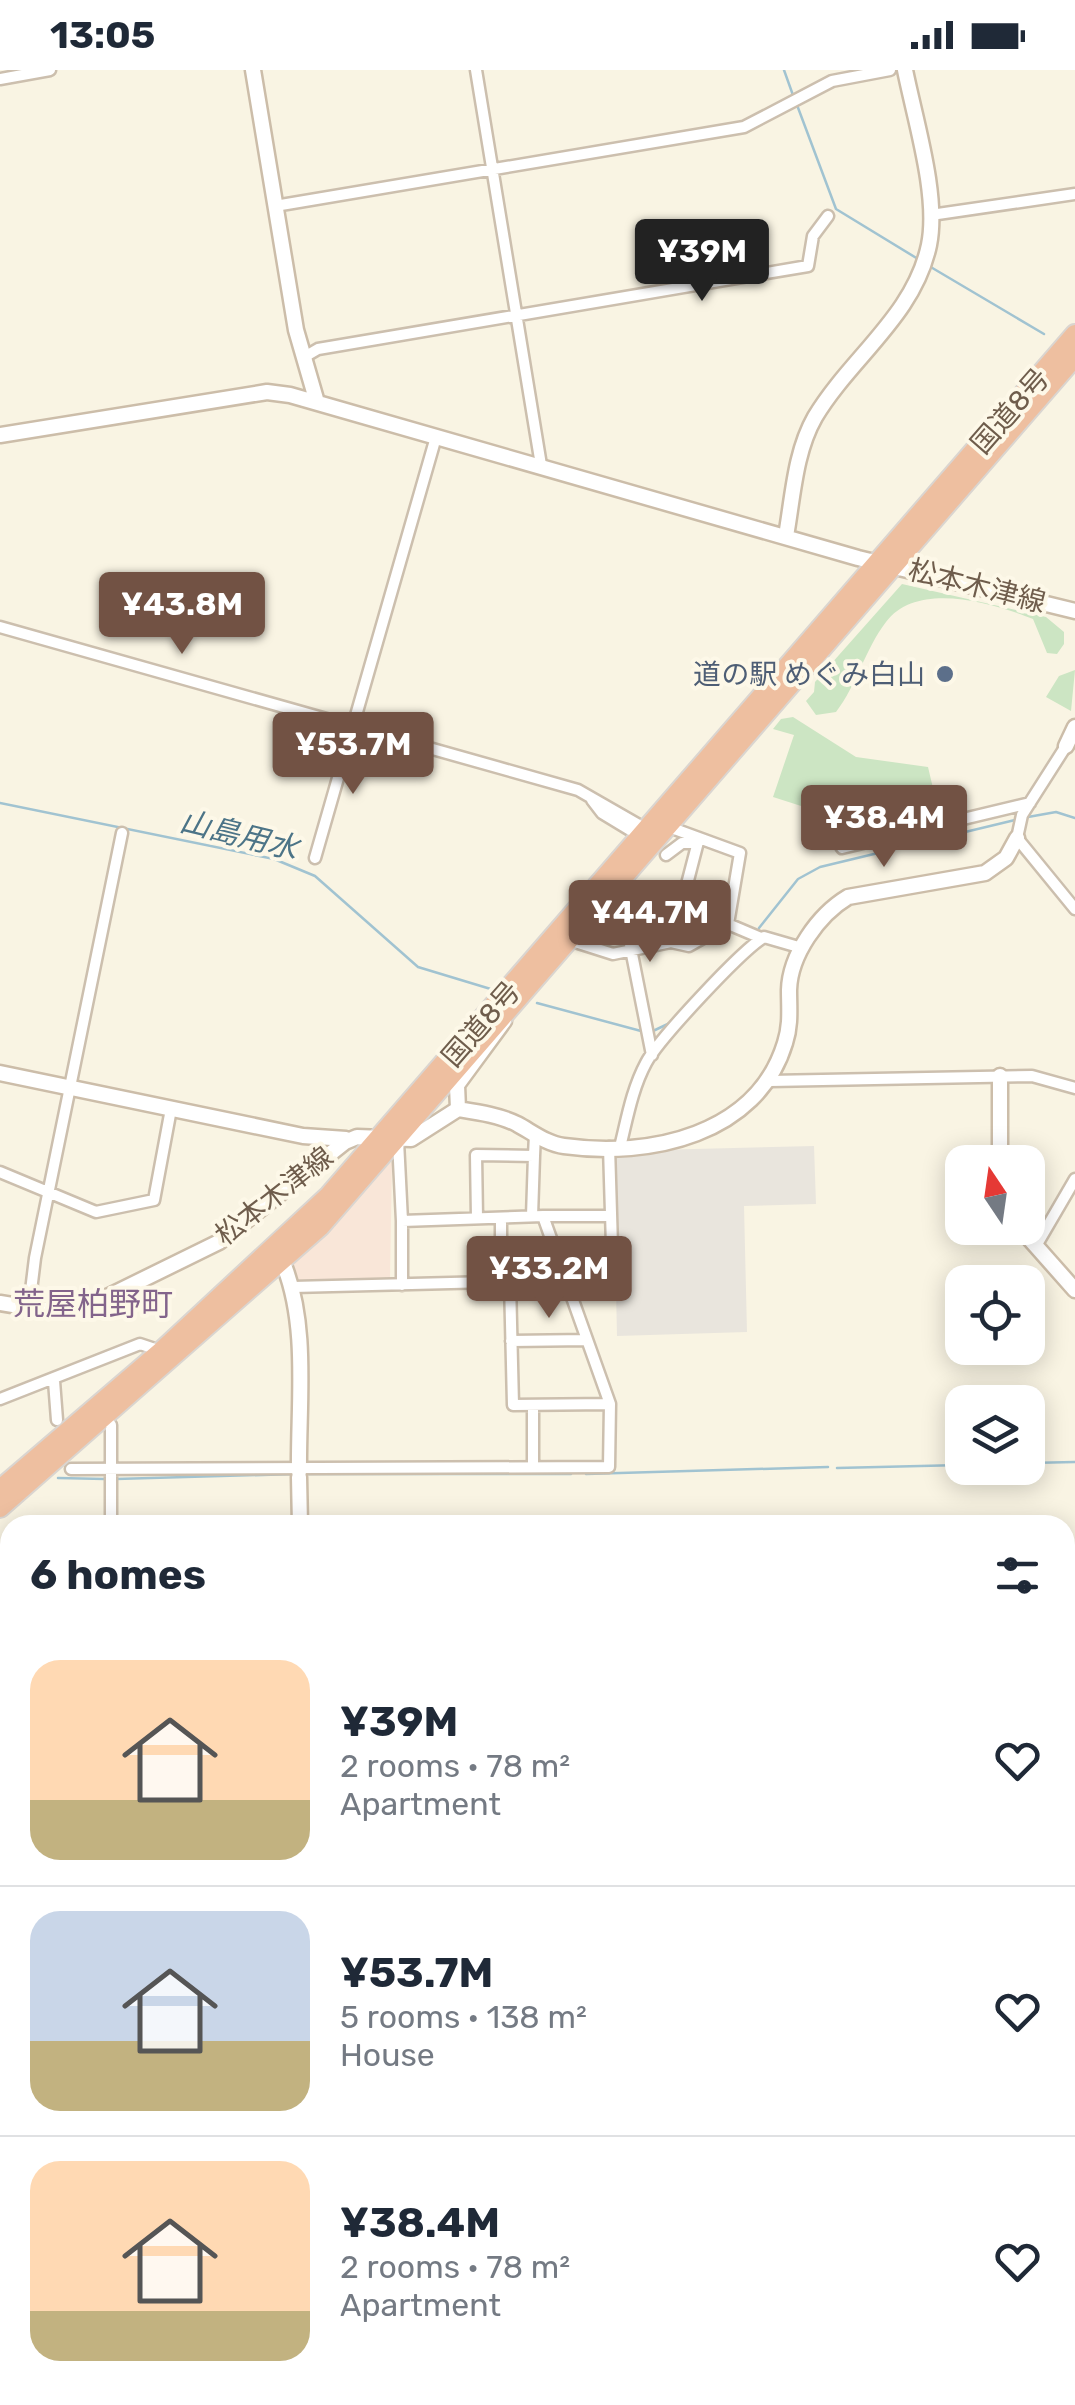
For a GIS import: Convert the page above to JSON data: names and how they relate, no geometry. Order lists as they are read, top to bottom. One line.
{"streets":{"highway":["国道8号"],"street":["松本木津線"]},"crossings":[["国道8号","松本木津線"]],"districts":["荒屋柏野町"],"water":["山島用水"],"places":["道の駅 めぐみ白山"],"north":"top","page":{"status":"13:05","price":["¥39M","¥43.8M","¥53.7M","¥38.4M","¥44.7M","¥33.2M"],"heading":"6 homes","list":[{"name":"¥39M","note":"2 rooms · 78 m² · Apartment"},{"name":"¥53.7M","note":"5 rooms · 138 m² · House"},{"name":"¥38.4M","note":"2 rooms · 78 m² · Apartment"}]}}
